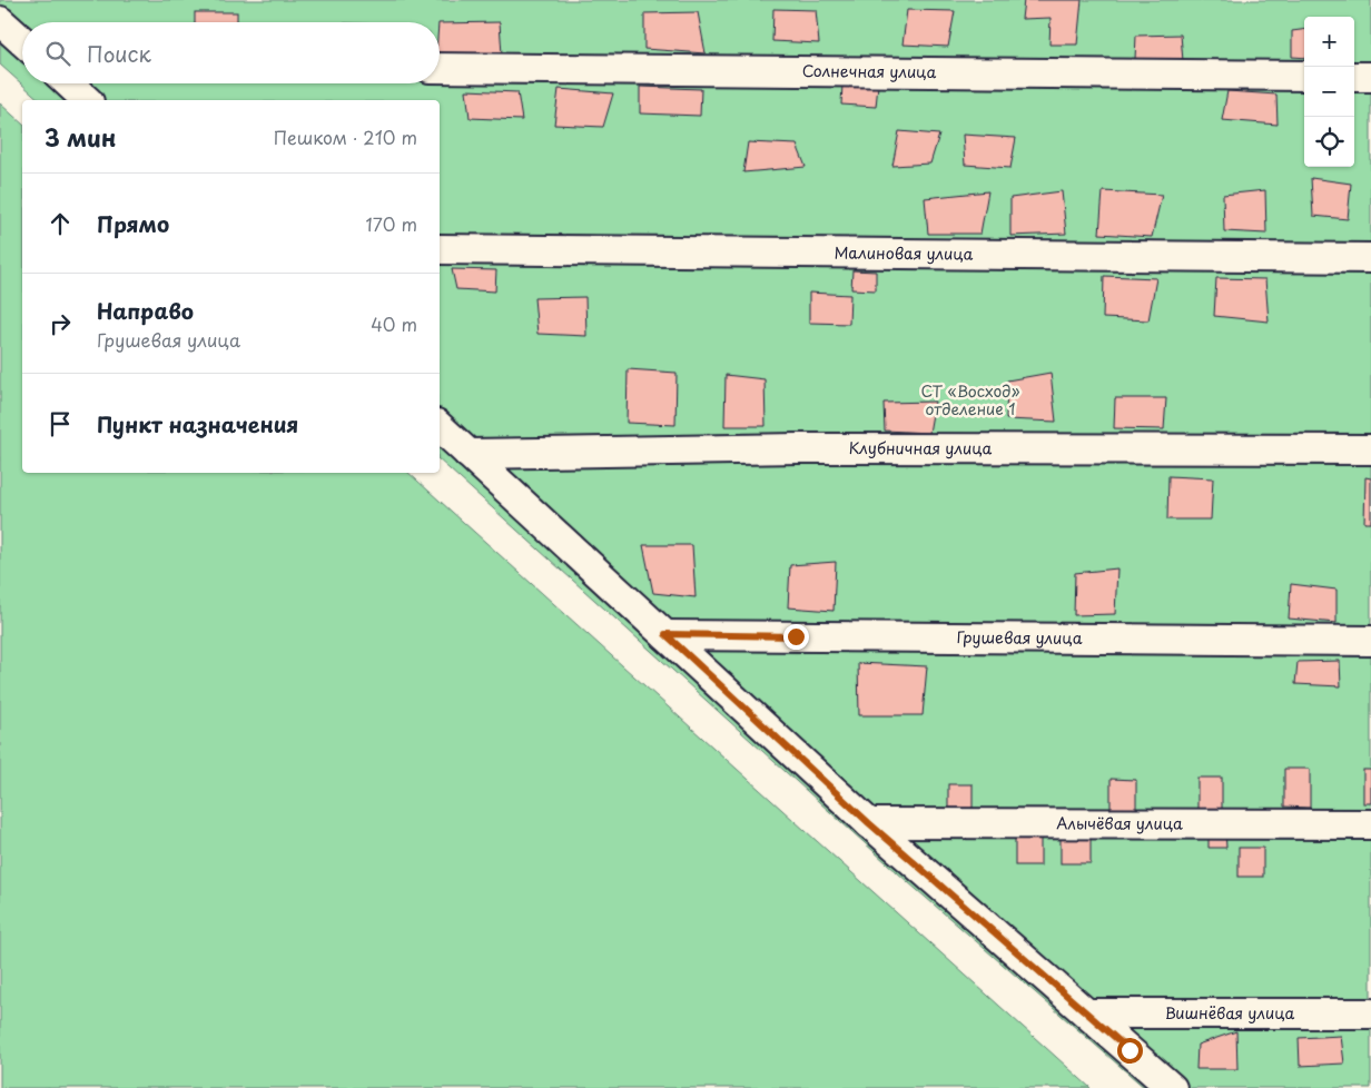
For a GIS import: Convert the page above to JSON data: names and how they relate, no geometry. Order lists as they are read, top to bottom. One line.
{"streets":{"street":["Солнечная улица","Малиновая улица","Клубничная улица","Грушевая улица","Алычёвая улица","Вишнёвая улица"]},"parks":["СТ «Восход» отделение 1"],"page":{"map_buttons":["+","−"],"search":"Поиск","heading":["3 мин","Пешком · 210 m"],"list":[["Прямо","170 m"],["Направо","Грушевая улица","40 m"],"Пункт назначения"]}}
